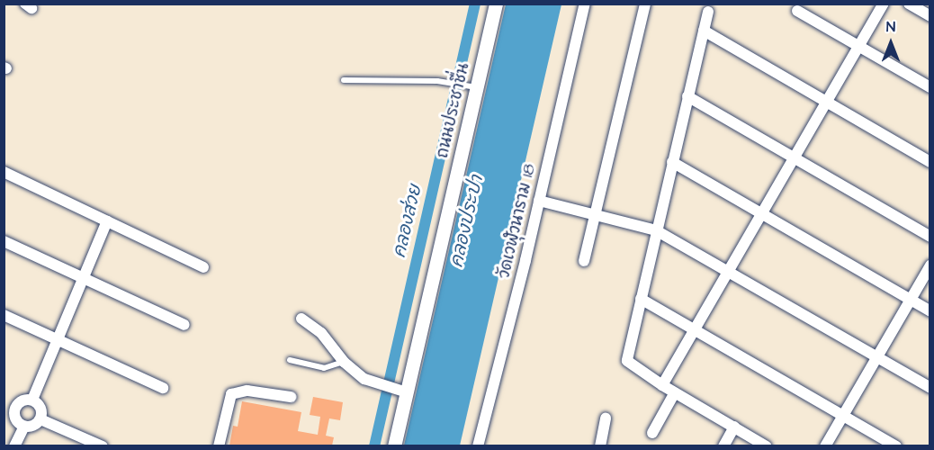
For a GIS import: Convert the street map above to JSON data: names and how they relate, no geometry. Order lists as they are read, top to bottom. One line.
{"streets":{"street":["ถนนประชาชื่น","วัดเวฬุวนาราม 18"]},"water":["คลองส่วย","คลองประปา"],"north":"top"}
